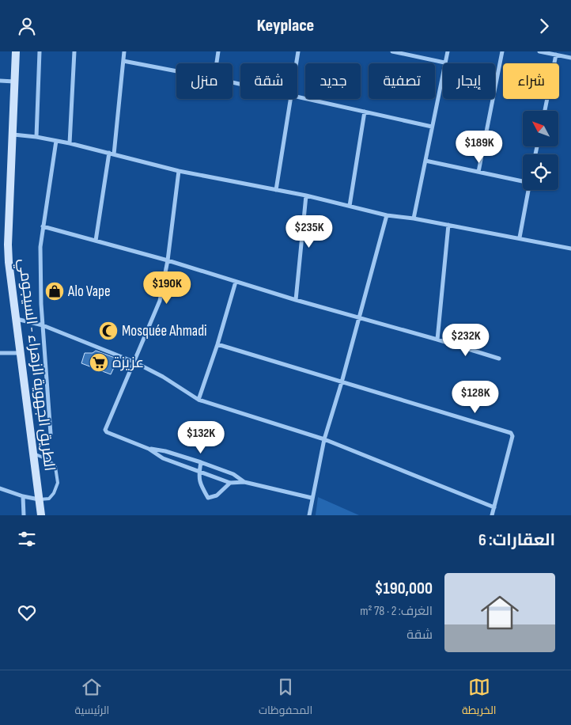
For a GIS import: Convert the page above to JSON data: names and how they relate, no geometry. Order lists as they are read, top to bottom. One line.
{"streets":{"main road":["الطريق الجهوية الزهراء - السيجومي"]},"places":{"shop":["Alo Vape"],"mosque":["Mosquée Ahmadi"],"supermarket":["عزيزة"]},"north":"top left","page":{"header":"Keyplace","chip":["شراء","إيجار","تصفية","جديد","شقة","منزل"],"price":["$189K","$235K","$190K","$232K","$128K","$132K"],"heading":"العقارات: 6","list":[{"name":"$190,000","note":"الغرف: 2 · 78 m² · شقة"}],"tabs":["الخريطة","المحفوظات","الرئيسية"]}}
